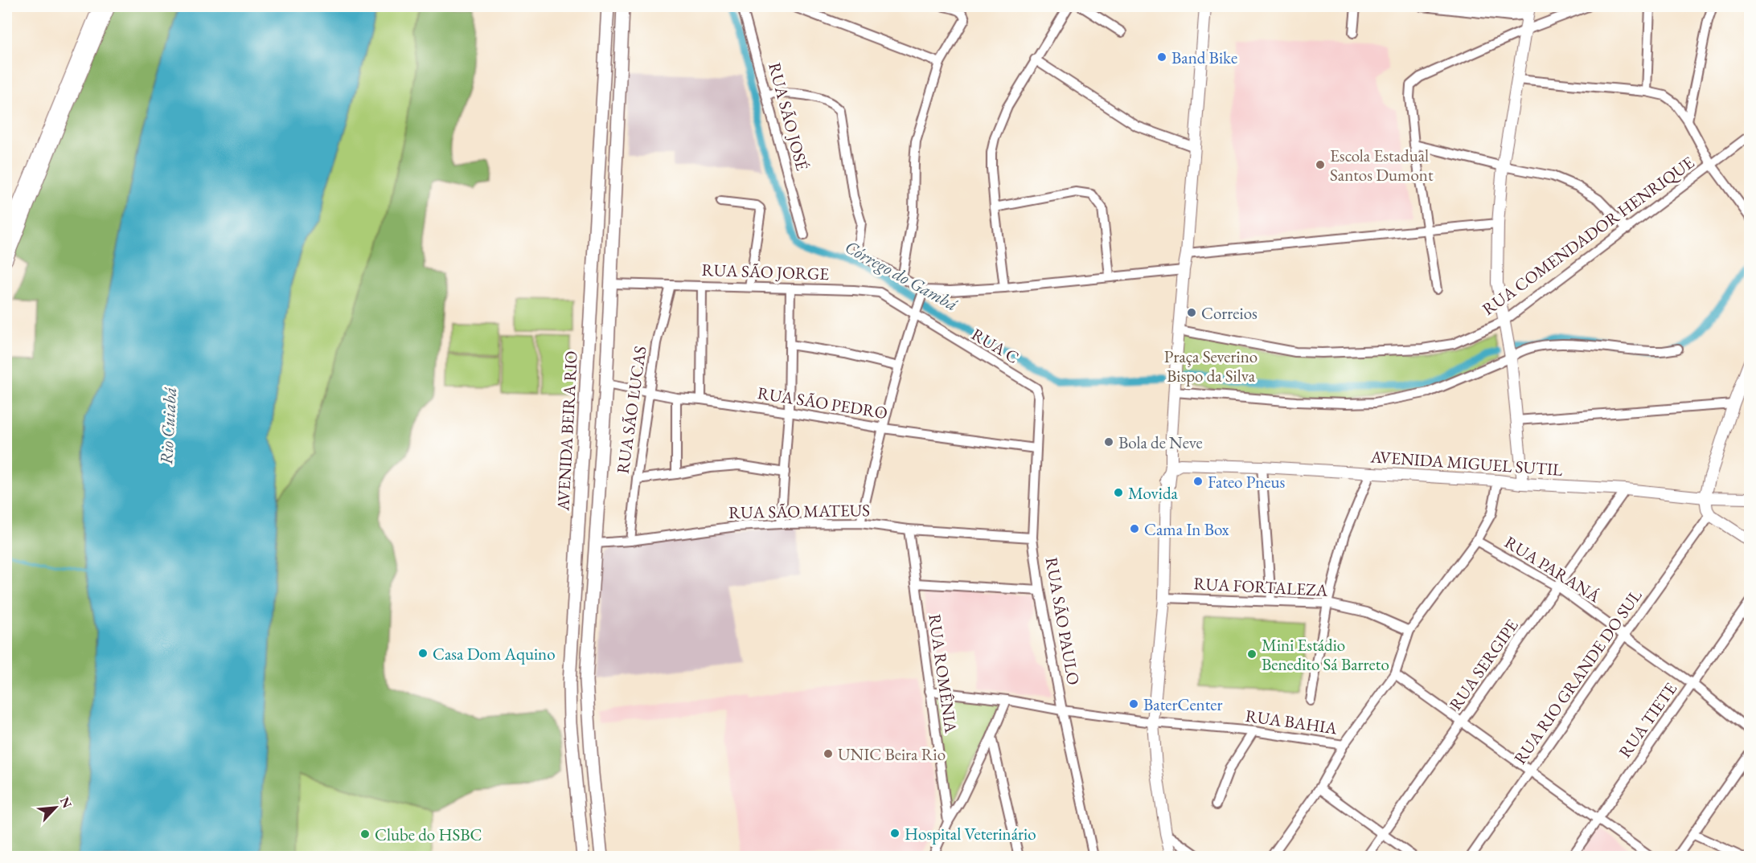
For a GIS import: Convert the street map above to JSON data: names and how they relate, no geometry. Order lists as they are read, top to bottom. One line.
{"streets":{"main road":["AVENIDA BEIRA RIO","AVENIDA MIGUEL SUTIL"],"street":["RUA SÃO JOSÉ","RUA COMENDADOR HENRIQUE","RUA SÃO JORGE","RUA C","RUA SÃO PEDRO","RUA SÃO LUCAS","RUA SÃO MATEUS","RUA PARANÁ","RUA FORTALEZA","RUA SÃO PAULO","RUA SERGIPE","RUA ROMÊNIA","RUA RIO GRANDE DO SUL","RUA TIETE","RUA BAHIA"]},"crossings":[["RUA SÃO JORGE","RUA C"],["RUA SÃO JORGE","RUA SÃO LUCAS"],["RUA SÃO JORGE","AVENIDA BEIRA RIO"],["RUA C","RUA SÃO PAULO"],["RUA SÃO PEDRO","RUA SÃO LUCAS"],["RUA SÃO PEDRO","AVENIDA BEIRA RIO"],["RUA SÃO PEDRO","RUA SÃO PAULO"],["RUA SÃO LUCAS","RUA SÃO MATEUS"],["AVENIDA BEIRA RIO","RUA SÃO MATEUS"],["AVENIDA MIGUEL SUTIL","RUA SERGIPE"],["RUA SÃO MATEUS","RUA SÃO PAULO"],["RUA SÃO MATEUS","RUA ROMÊNIA"],["RUA PARANÁ","RUA SERGIPE"],["RUA PARANÁ","RUA RIO GRANDE DO SUL"],["RUA PARANÁ","RUA TIETE"],["RUA SÃO PAULO","RUA BAHIA"]],"water":["Córrego do Gambá","Rio Cuiabá"],"parks":["Praça Severino Bispo da Silva"],"places":["Band Bike","Escola Estadual Santos Dumont","Correios","Bola de Neve","Fateo Pneus","Movida","Cama In Box","Casa Dom Aquino","Mini Estádio Benedito Sá Barreto","BaterCenter","UNIC Beira Rio","Hospital Veterinário","Clube do HSBC"],"north":"top right"}
